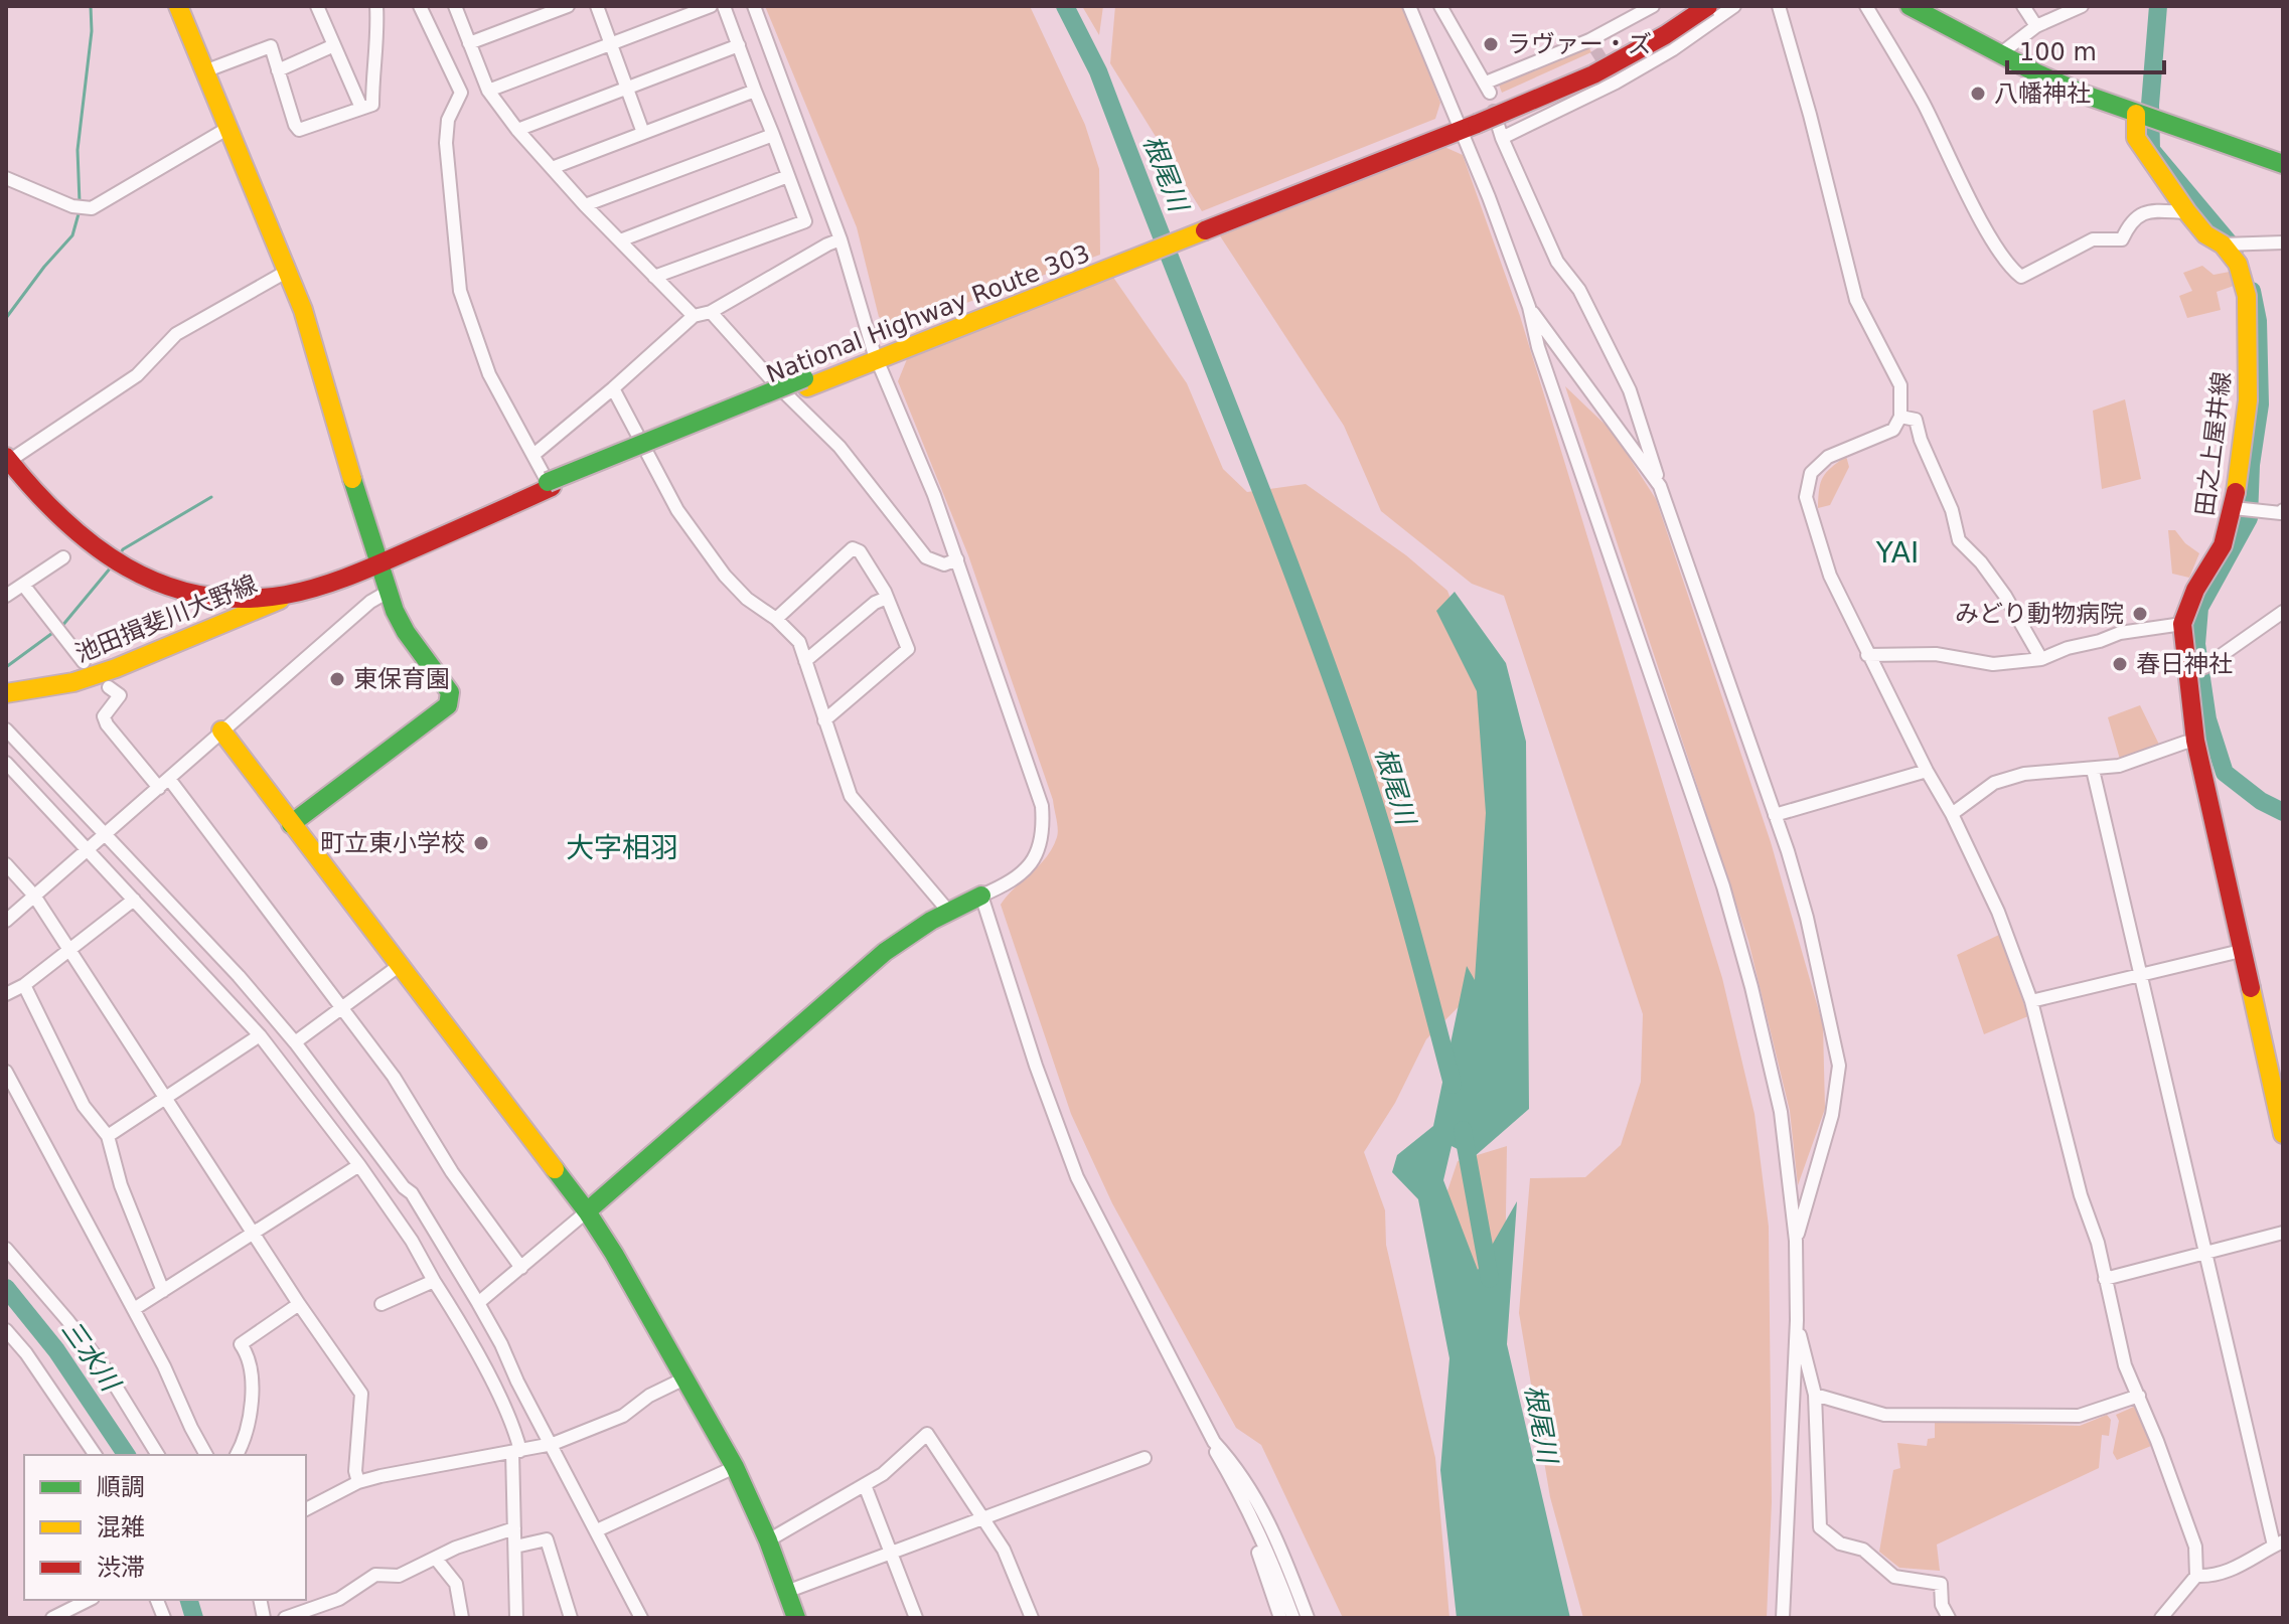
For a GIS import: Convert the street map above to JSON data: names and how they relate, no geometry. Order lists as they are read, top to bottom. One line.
{"streets":{"main road":["National Highway Route 303","田之上屋井線","池田揖斐川大野線"]},"crossings":[["National Highway Route 303","池田揖斐川大野線"]],"districts":["YAI","大字相羽"],"water":["根尾川","三水川"],"places":["ラヴァー・ズ","八幡神社","みどり動物病院","春日神社","東保育園","町立東小学校"],"legend":["順調","混雑","渋滞"],"scale_bar":"100 m"}
